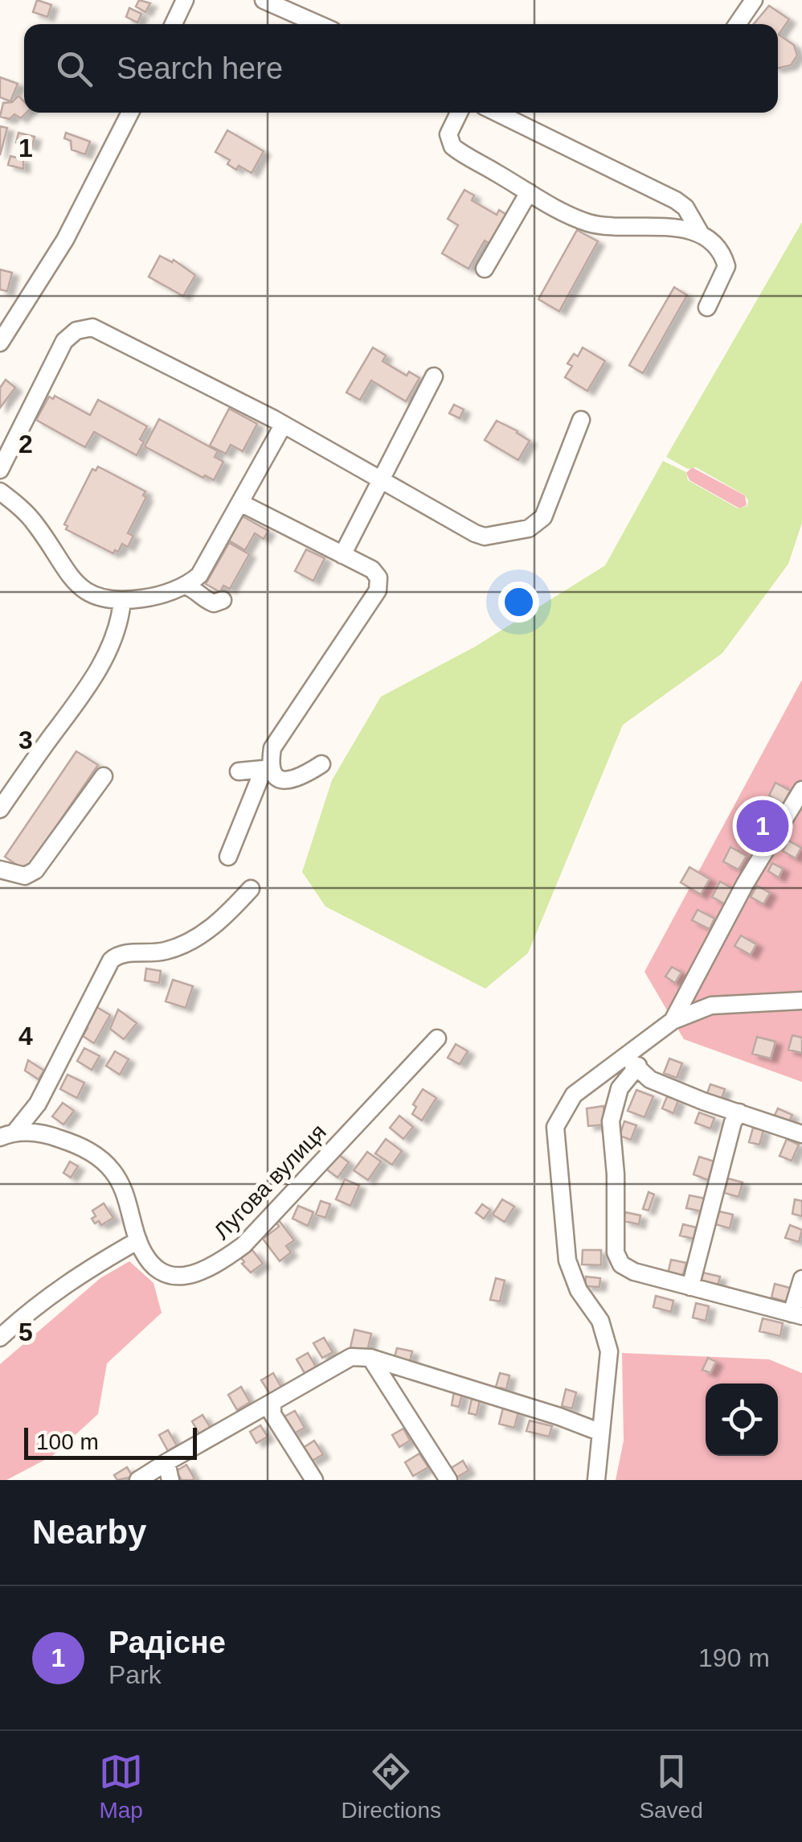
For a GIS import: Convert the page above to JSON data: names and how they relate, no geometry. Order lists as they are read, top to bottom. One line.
{"streets":{"street":["Лугова вулиця"]},"scale_bar":"100 m","page":{"search":"Search here","pins":"1","scale":"100 m","heading":"Nearby","list":[{"mark":"1","name":"Радісне","note":"Park","value":"190 m"}],"nav":["Map","Directions","Saved"]},"grid":{"rows":["1","2","3","4","5"]}}
